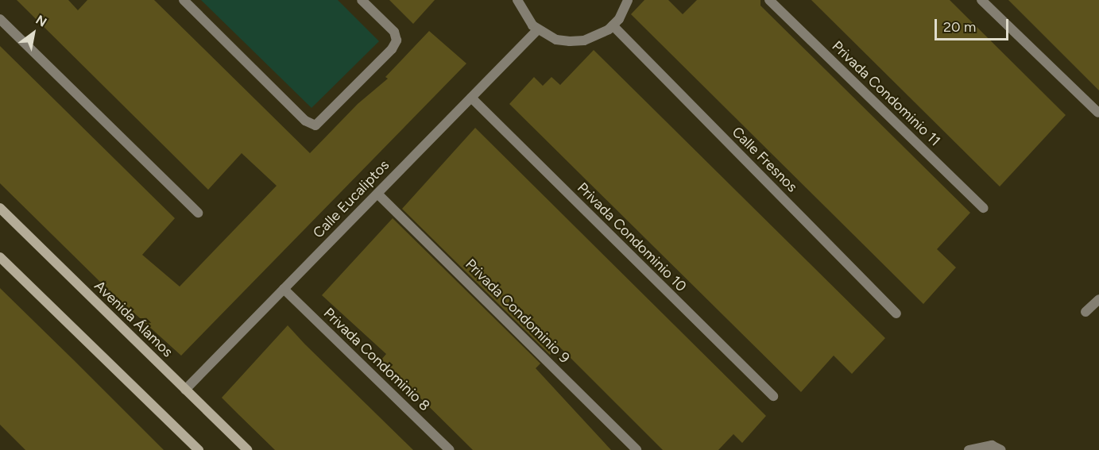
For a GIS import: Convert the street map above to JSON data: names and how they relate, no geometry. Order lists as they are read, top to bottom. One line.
{"streets":{"street":["Privada Condominio 11","Calle Fresnos","Calle Eucaliptos","Privada Condominio 10","Privada Condominio 9","Avenida Álamos","Privada Condominio 8"]},"crossings":[["Calle Eucaliptos","Privada Condominio 10"],["Calle Eucaliptos","Privada Condominio 9"],["Calle Eucaliptos","Avenida Álamos"],["Calle Eucaliptos","Privada Condominio 8"]],"scale_bar":"20 m","north":"top right"}
